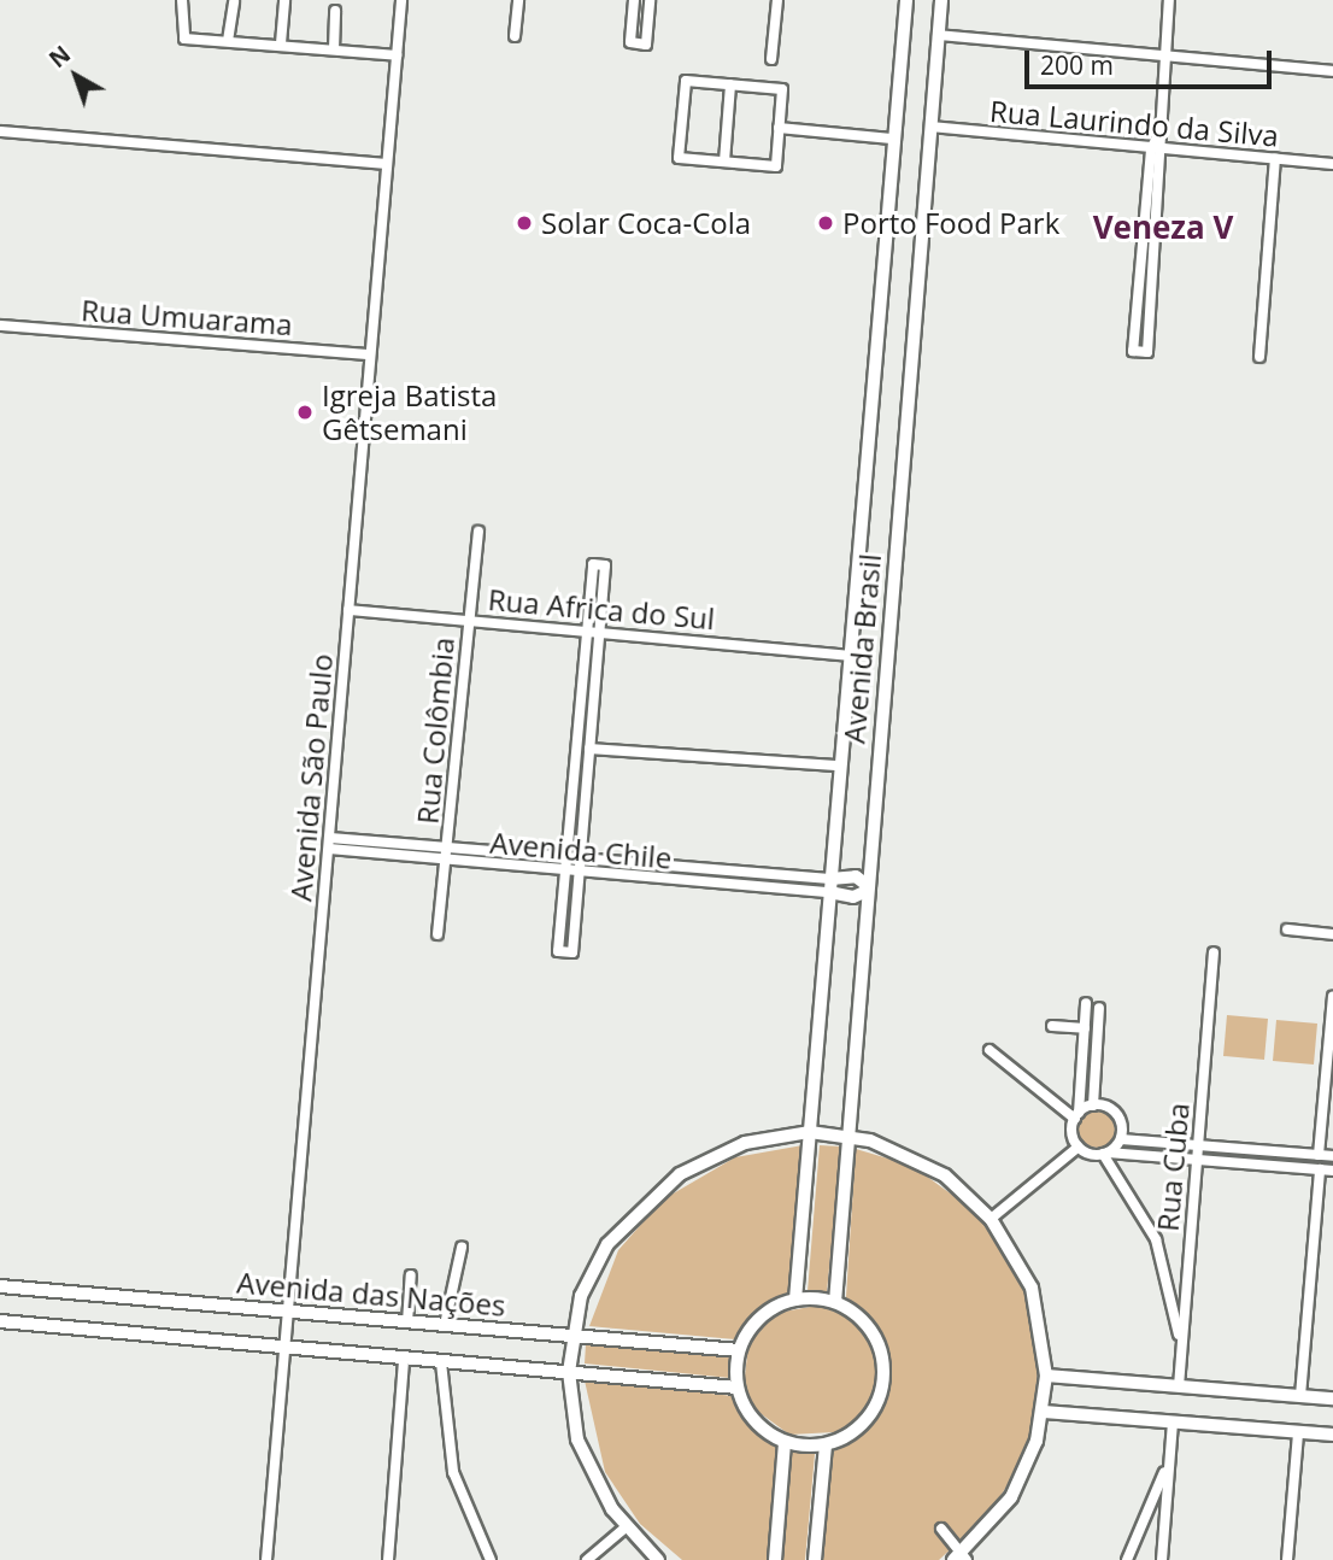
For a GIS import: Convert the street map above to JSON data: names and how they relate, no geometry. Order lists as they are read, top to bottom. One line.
{"streets":{"main road":["Avenida Brasil","Avenida das Nações"],"street":["Rua Laurindo da Silva","Rua Umuarama","Rua Africa do Sul","Rua Colômbia","Avenida São Paulo","Avenida Chile","Rua Cuba"]},"crossings":[["Rua Laurindo da Silva","Avenida Brasil"],["Rua Umuarama","Avenida São Paulo"],["Rua Africa do Sul","Avenida Brasil"],["Rua Africa do Sul","Rua Colômbia"],["Rua Africa do Sul","Avenida São Paulo"],["Avenida Brasil","Avenida Chile"],["Avenida Brasil","Avenida das Nações"],["Rua Colômbia","Avenida Chile"],["Avenida São Paulo","Avenida Chile"],["Avenida São Paulo","Avenida das Nações"]],"districts":["Veneza V"],"places":["Solar Coca-Cola","Porto Food Park","Igreja Batista Gêtsemani"],"scale_bar":"200 m","north":"top left"}
